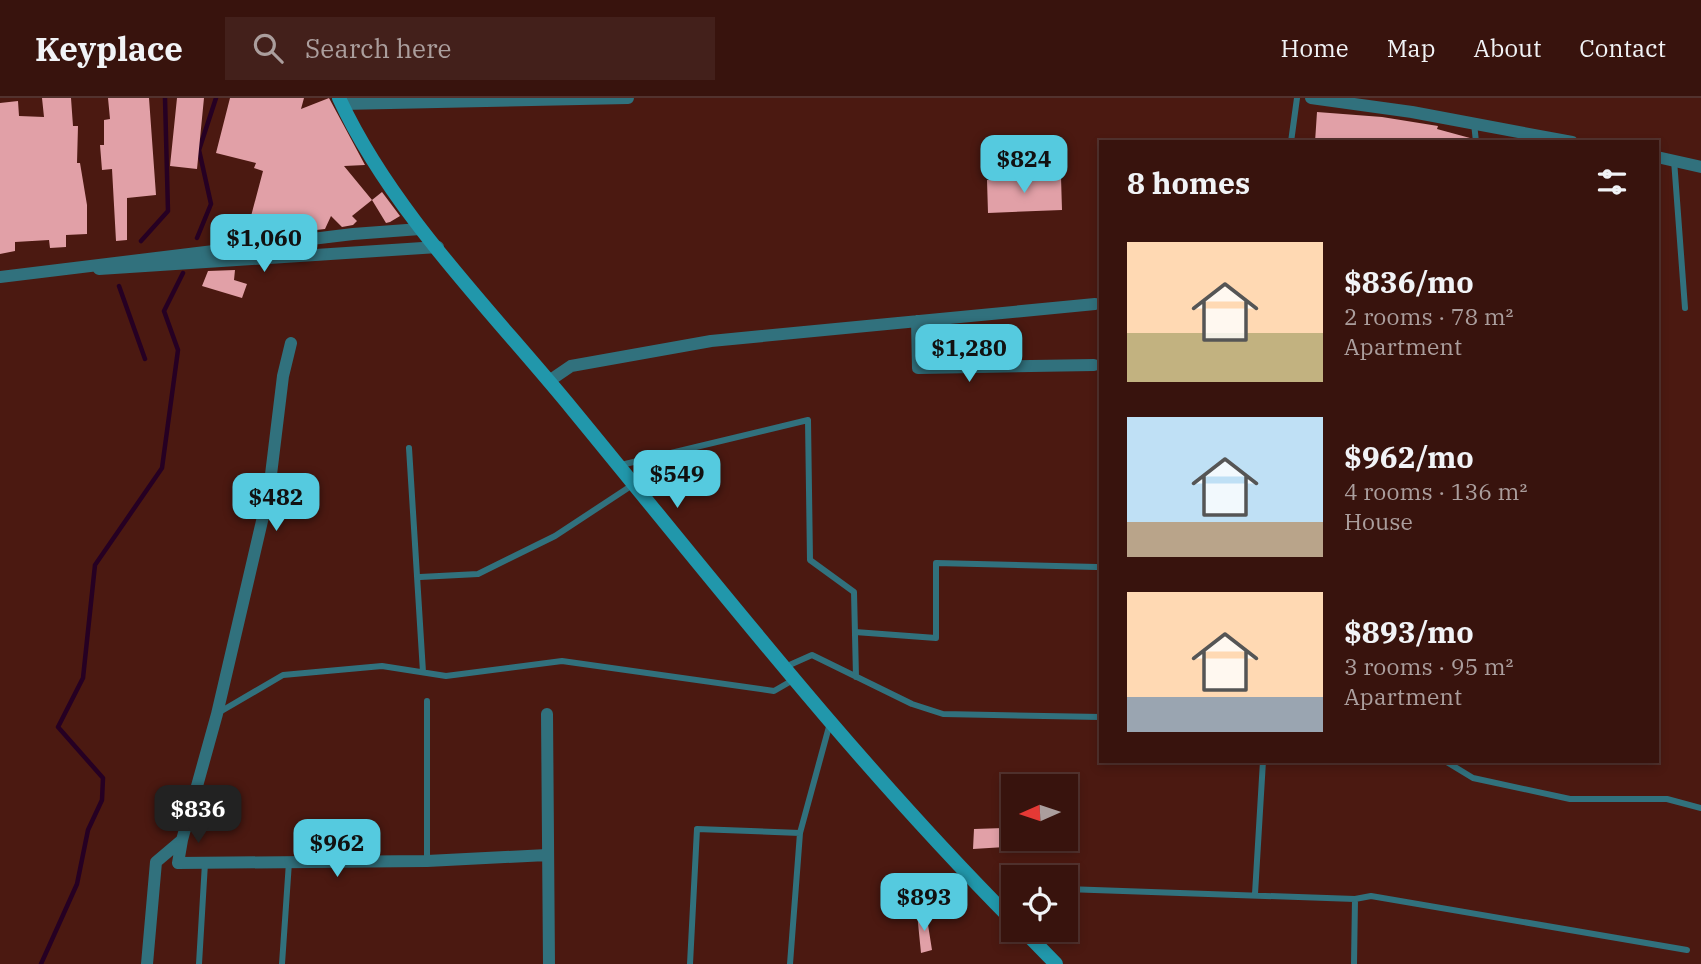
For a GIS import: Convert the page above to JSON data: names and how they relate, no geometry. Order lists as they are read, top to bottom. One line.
{"north":"left","page":{"header":"Keyplace","search":"Search here","nav":["Home","Map","About","Contact"],"price":["$824","$1,060","$1,280","$549","$482","$836","$962","$893"],"heading":"8 homes","list":[{"name":"$836/mo","note":"2 rooms · 78 m² · Apartment"},{"name":"$962/mo","note":"4 rooms · 136 m² · House"},{"name":"$893/mo","note":"3 rooms · 95 m² · Apartment"}]}}
